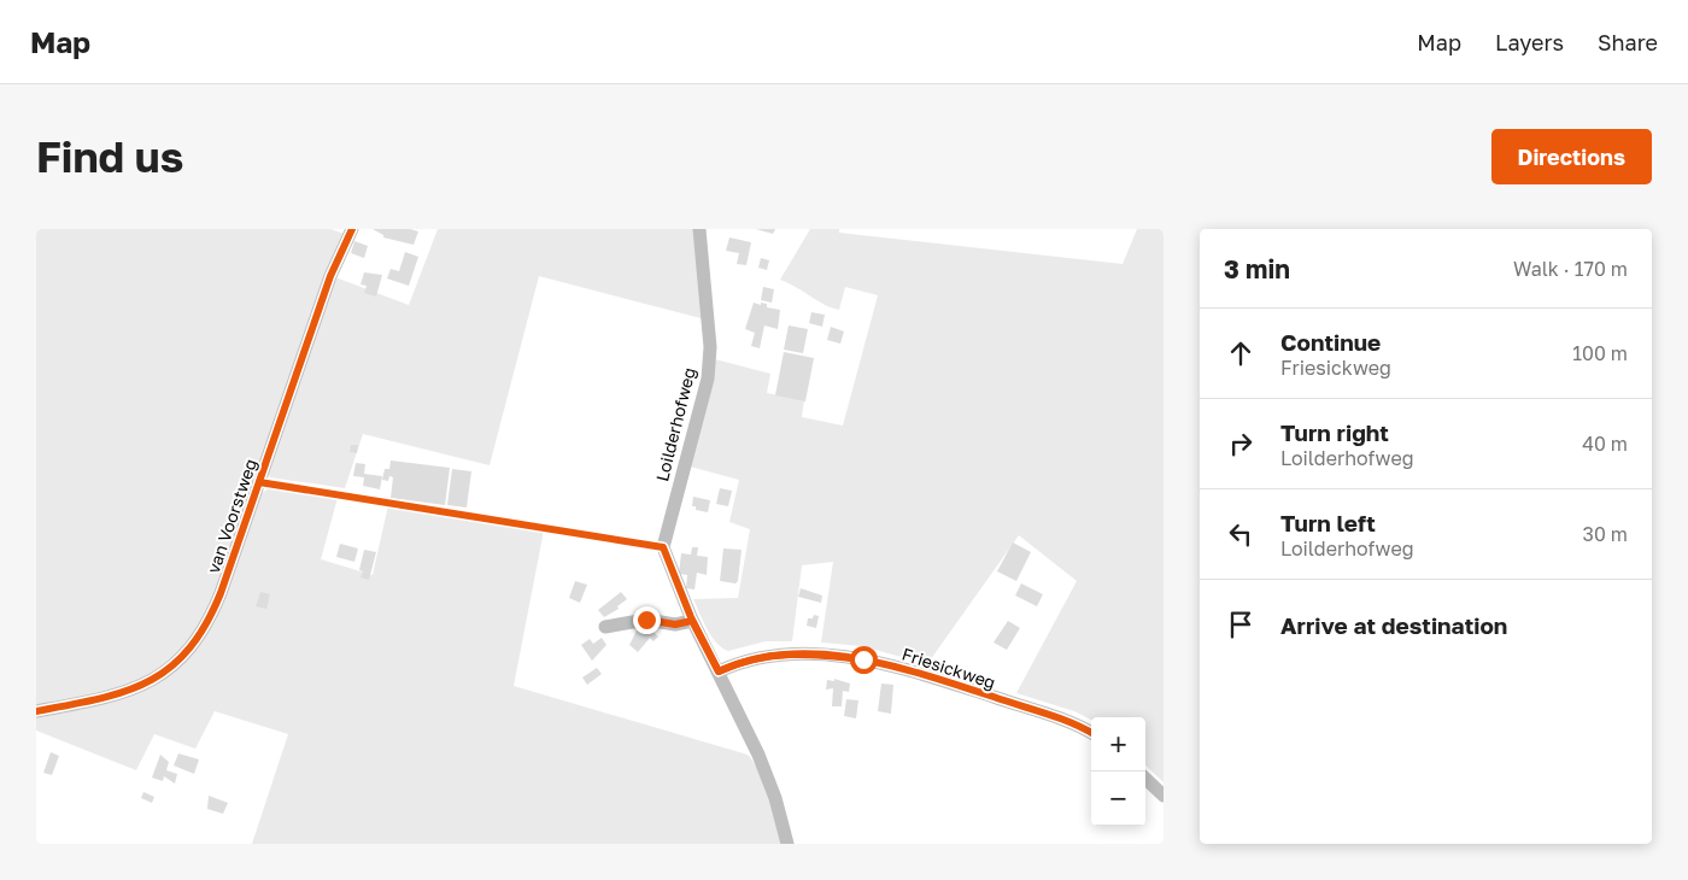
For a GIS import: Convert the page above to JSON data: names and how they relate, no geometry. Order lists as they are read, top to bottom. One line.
{"streets":{"street":["Loilderhofweg","van Voorstweg","Friesickweg"]},"crossings":[["Loilderhofweg","Friesickweg"]],"page":{"header":"Map","nav":["Map","Layers","Share"],"buttons":"Directions","title":"Find us","heading":["3 min","Walk · 170 m"],"list":[["Continue","Friesickweg","100 m"],["Turn right","Loilderhofweg","40 m"],["Turn left","Loilderhofweg","30 m"],"Arrive at destination"],"map_buttons":["+","−"]}}
